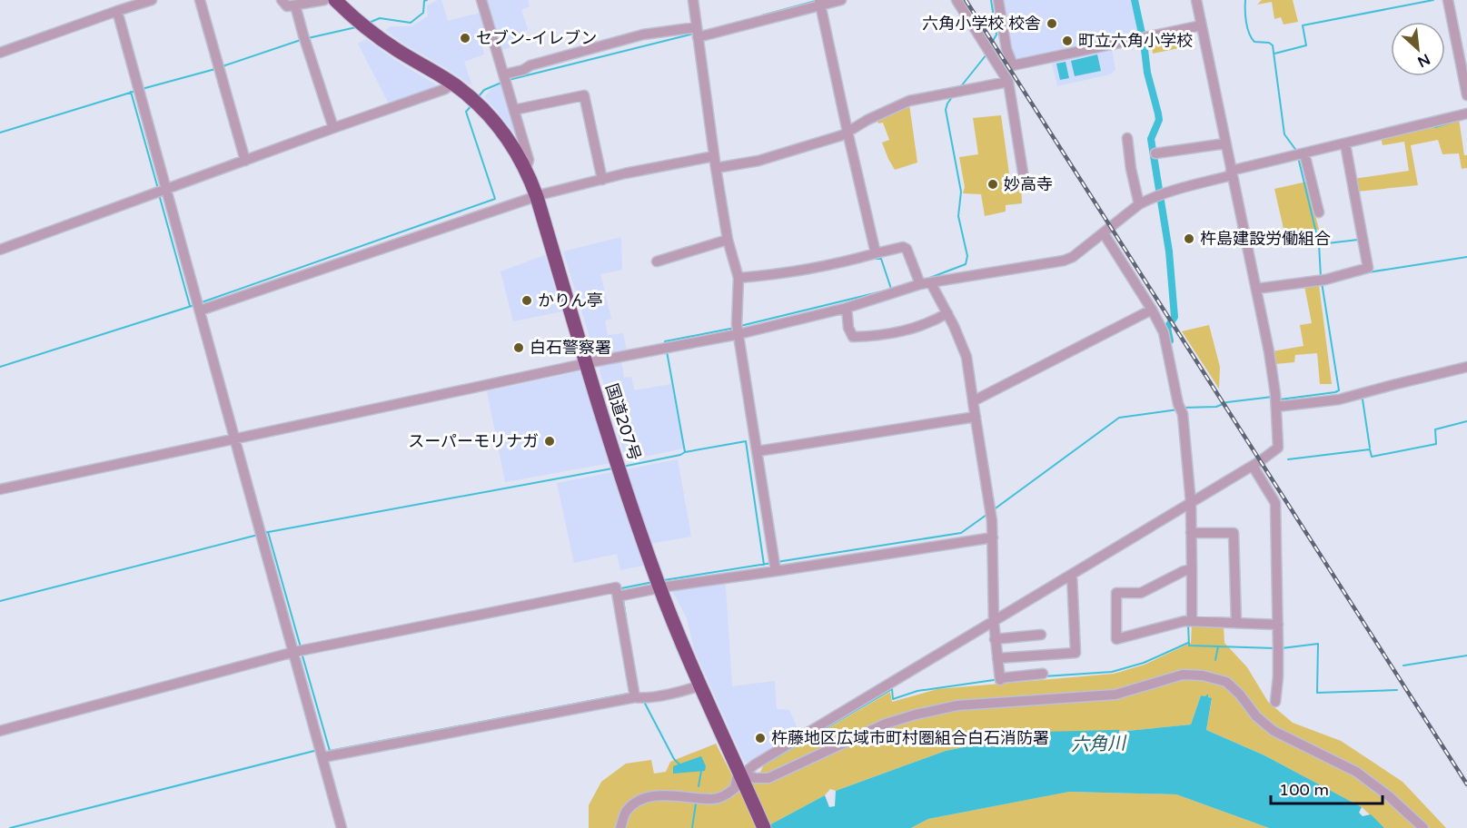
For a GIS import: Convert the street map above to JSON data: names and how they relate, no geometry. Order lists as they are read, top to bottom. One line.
{"streets":{"highway":["国道207号"]},"water":["六角川"],"places":["六角小学校 校舎","セブン-イレブン","町立六角小学校","妙高寺","杵島建設労働組合","かりん亭","白石警察署","スーパーモリナガ","杵藤地区広域市町村圏組合白石消防署"],"scale_bar":"100 m","north":"bottom right"}
